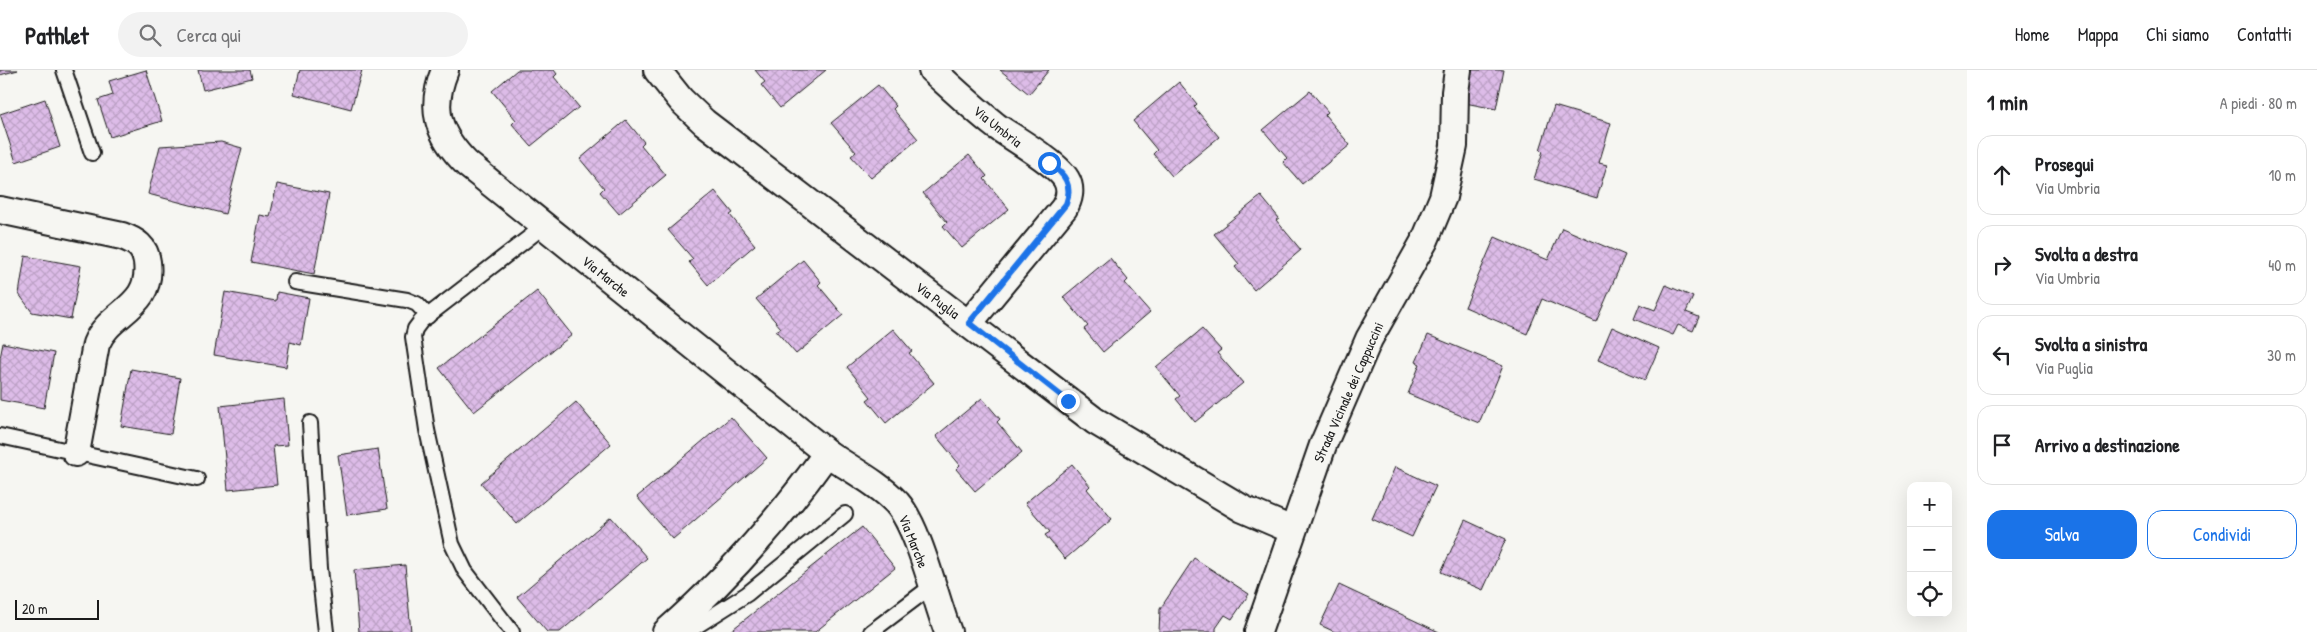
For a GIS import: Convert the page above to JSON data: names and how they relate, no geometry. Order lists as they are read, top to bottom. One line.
{"streets":{"street":["Via Umbria","Via Marche","Via Puglia","Strada Vicinale dei Cappuccini"]},"crossings":[["Via Umbria","Via Puglia"],["Via Puglia","Strada Vicinale dei Cappuccini"]],"scale_bar":"20 m","page":{"header":"Pathlet","search":"Cerca qui","nav":["Home","Mappa","Chi siamo","Contatti"],"heading":["1 min","A piedi · 80 m"],"list":[["Prosegui","Via Umbria","10 m"],["Svolta a destra","Via Umbria","40 m"],["Svolta a sinistra","Via Puglia","30 m"],"Arrivo a destinazione"],"map_buttons":["+","−"],"buttons":["Salva","Condividi"],"scale":"20 m"}}
